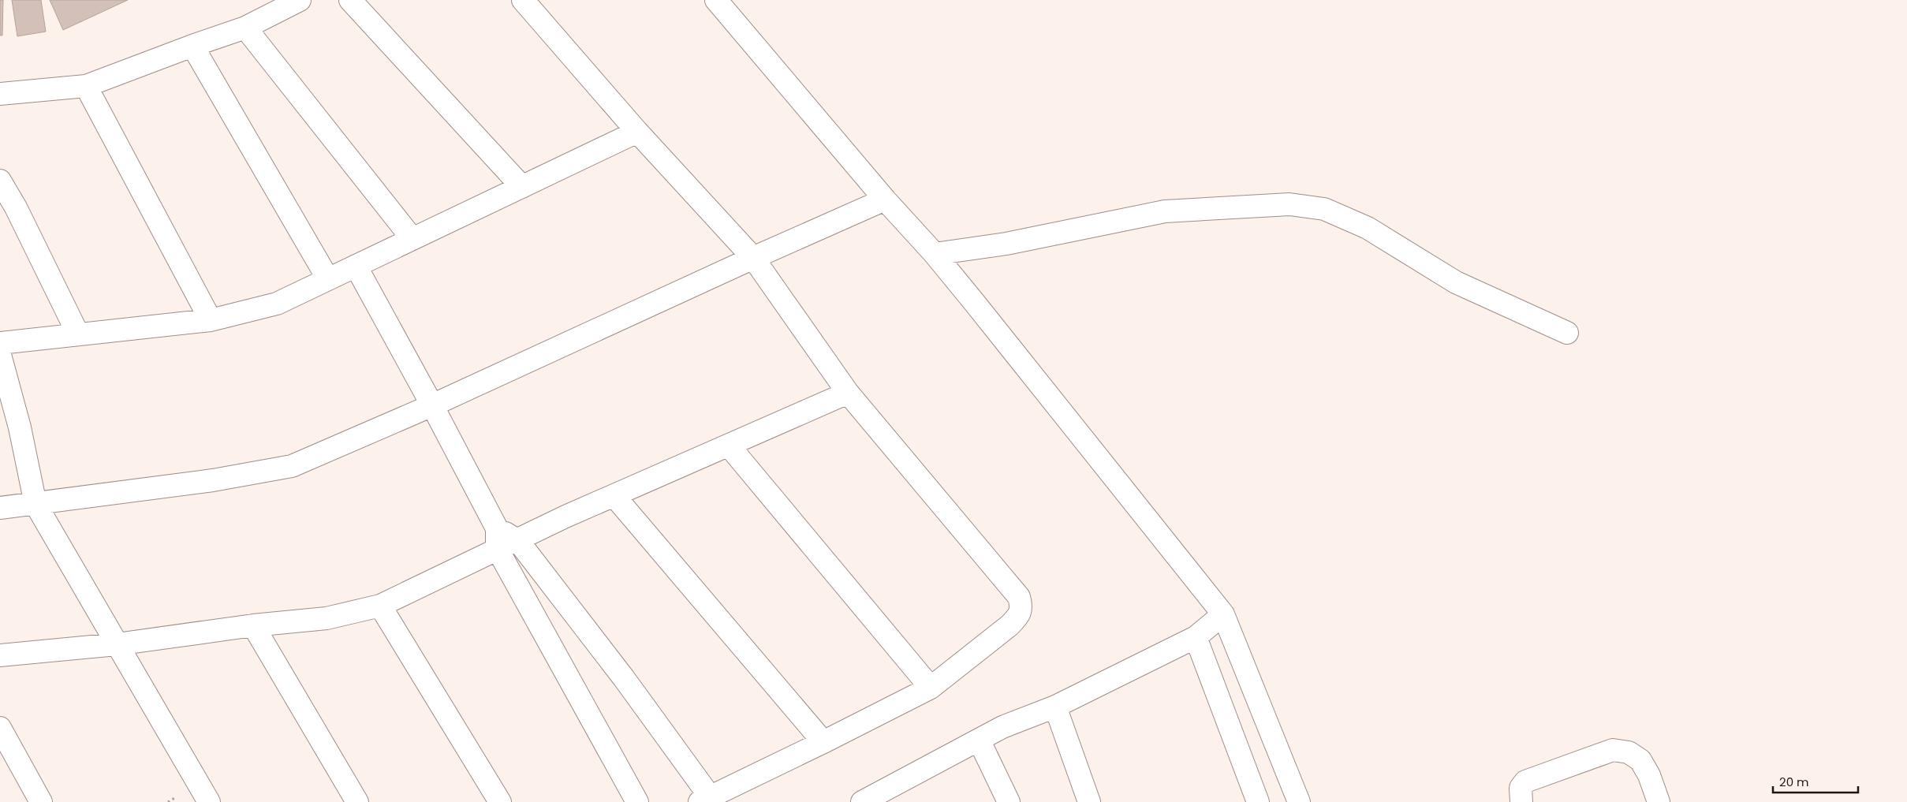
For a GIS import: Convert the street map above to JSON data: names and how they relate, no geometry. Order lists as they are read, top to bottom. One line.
{"scale_bar":"20 m"}
